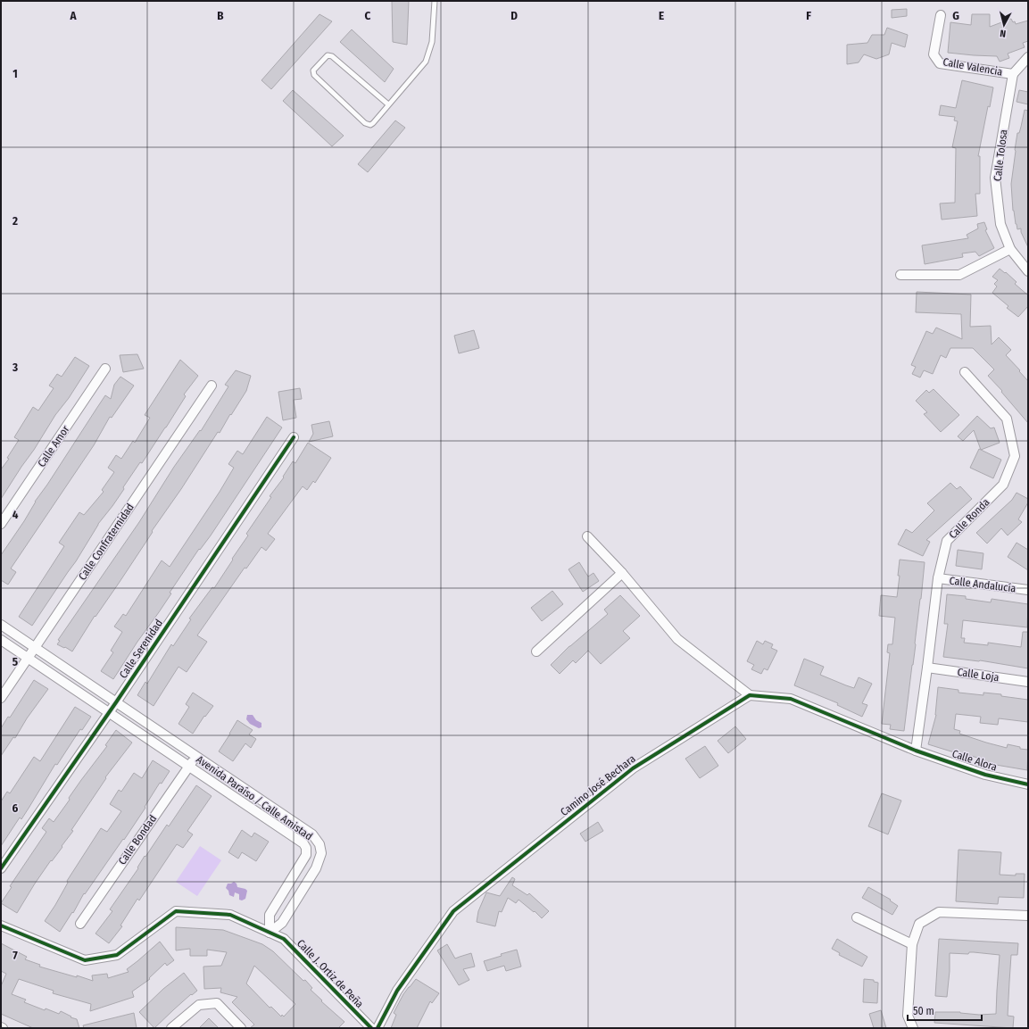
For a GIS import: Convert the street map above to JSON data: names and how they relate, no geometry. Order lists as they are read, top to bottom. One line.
{"streets":{"street":["Calle Valencia","Calle Tolosa","Calle Amor","Calle Ronda","Calle Confraternidad","Calle Andalucía","Calle Serenidad","Calle Loja","Calle Alora","Camino José Bechara","Avenida Paraíso / Calle Amistad","Calle Bondad","Calle J. Ortiz de Peña"]},"crossings":[["Calle Valencia","Calle Tolosa"],["Calle Ronda","Calle Andalucía"],["Calle Ronda","Calle Loja"],["Calle Ronda","Calle Alora"],["Calle Confraternidad","Avenida Paraíso / Calle Amistad"],["Calle Serenidad","Avenida Paraíso / Calle Amistad"],["Avenida Paraíso / Calle Amistad","Calle Bondad"],["Avenida Paraíso / Calle Amistad","Calle J. Ortiz de Peña"]],"scale_bar":"50 m","north":"bottom","grid":{"columns":["A","B","C","D","E","F","G"],"rows":["1","2","3","4","5","6","7"]}}
